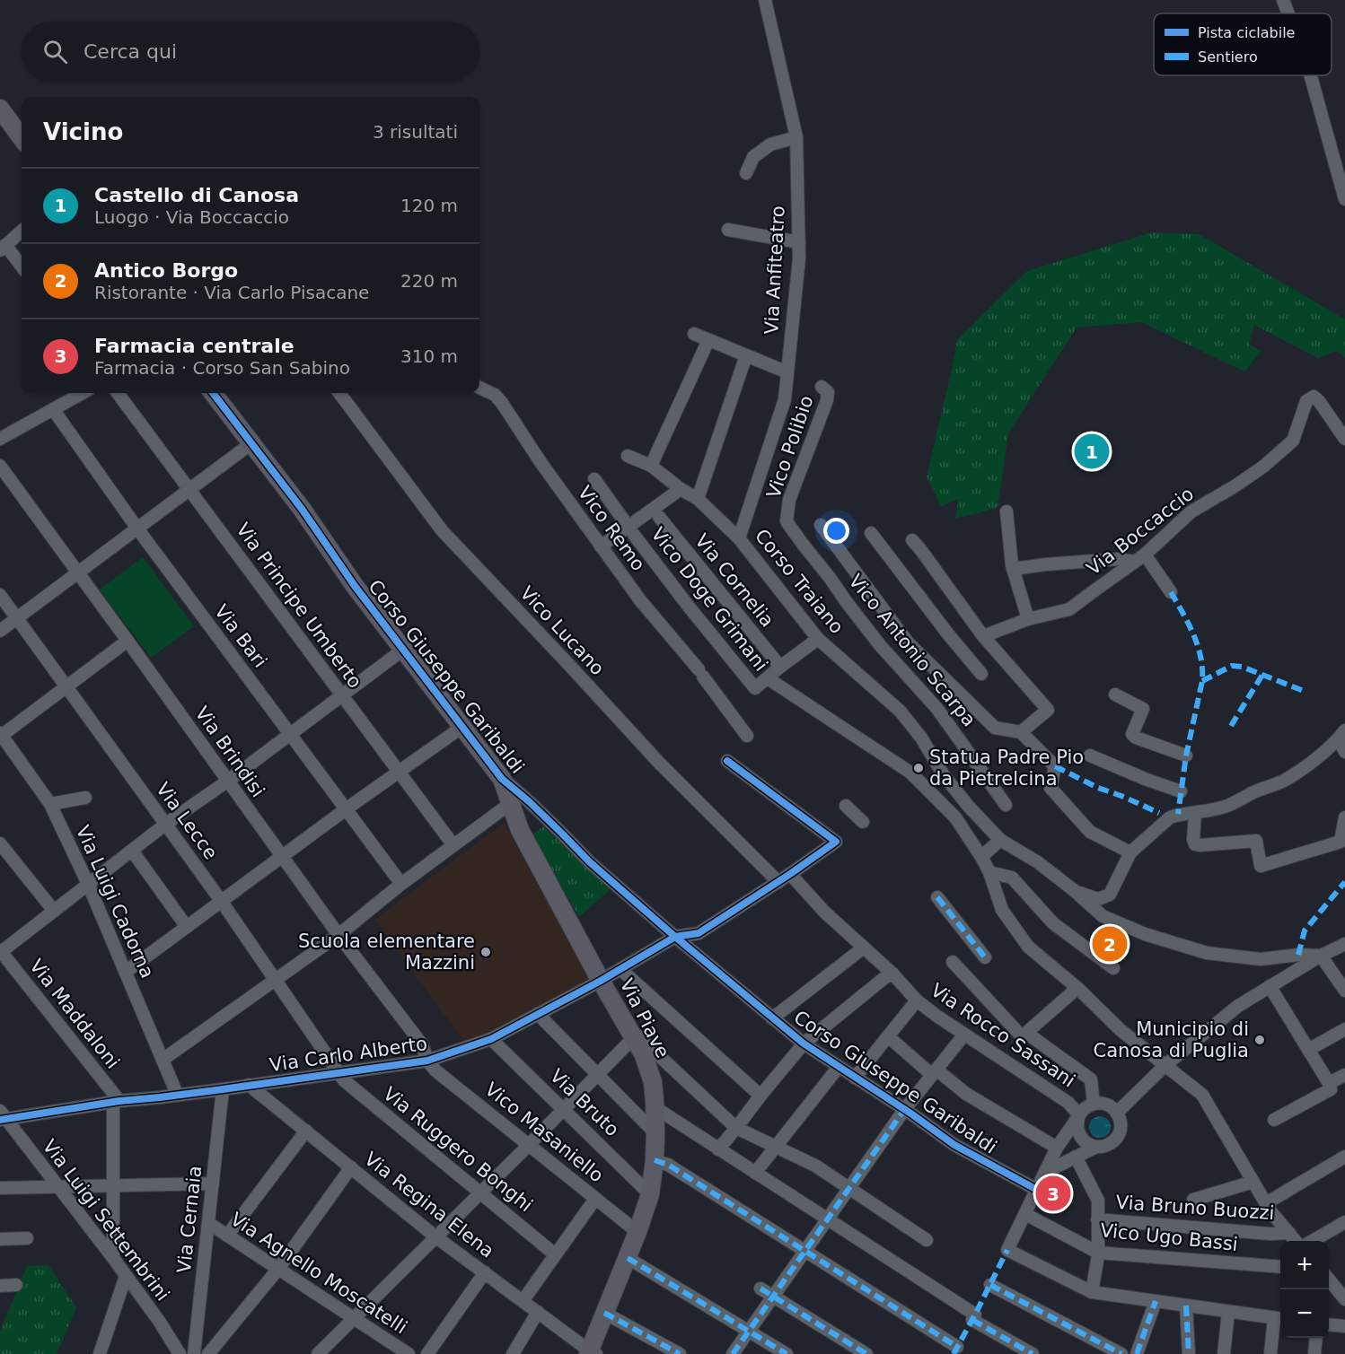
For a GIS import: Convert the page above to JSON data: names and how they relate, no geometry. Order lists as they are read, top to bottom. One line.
{"streets":{"street":["Via Anfiteatro","Vico Polibio","Vico Remo","Via Boccaccio","Via Cornelia","Corso Traiano","Vico Doge Grimani","Via Principe Umberto","Vico Lucano","Via Bari","Vico Antonio Scarpa","Corso Giuseppe Garibaldi","Via Brindisi","Via Lecce","Via Luigi Cadorna","Via Maddaloni","Via Piave","Via Rocco Sassani","Via Carlo Alberto","Via Bruto","Vico Masaniello","Via Ruggero Bonghi","Via Regina Elena","Via Bruno Buozzi","Via Cernaia","Via Luigi Settembrini","Vico Ugo Bassi","Via Agnello Moscatelli"]},"crossings":[["Via Anfiteatro","Corso Traiano"],["Vico Polibio","Vico Antonio Scarpa"],["Vico Lucano","Via Carlo Alberto"],["Corso Giuseppe Garibaldi","Via Piave"],["Corso Giuseppe Garibaldi","Via Carlo Alberto"],["Via Brindisi","Via Carlo Alberto"],["Via Brindisi","Vico Masaniello"],["Via Lecce","Via Carlo Alberto"],["Via Lecce","Via Ruggero Bonghi"],["Via Luigi Cadorna","Via Carlo Alberto"],["Via Maddaloni","Via Carlo Alberto"],["Via Piave","Via Carlo Alberto"],["Via Piave","Via Bruto"],["Via Piave","Vico Masaniello"],["Via Piave","Via Regina Elena"],["Via Rocco Sassani","Via Carlo Alberto"],["Via Carlo Alberto","Via Bruto"],["Via Carlo Alberto","Vico Masaniello"],["Via Carlo Alberto","Via Ruggero Bonghi"],["Via Carlo Alberto","Via Regina Elena"],["Via Carlo Alberto","Via Cernaia"],["Via Carlo Alberto","Via Luigi Settembrini"],["Via Cernaia","Via Agnello Moscatelli"]],"places":["Statua Padre Pio da Pietrelcina","Scuola elementare Mazzini","Municipio di Canosa di Puglia"],"legend":["Pista ciclabile","Sentiero"],"page":{"search":"Cerca qui","heading":["Vicino","3 risultati"],"list":[{"mark":"1","name":"Castello di Canosa","note":"Luogo · Via Boccaccio","value":"120 m"},{"mark":"2","name":"Antico Borgo","note":"Ristorante · Via Carlo Pisacane","value":"220 m"},{"mark":"3","name":"Farmacia centrale","note":"Farmacia · Corso San Sabino","value":"310 m"}],"pins":["1","2","3"],"map_buttons":["+","−"]}}
